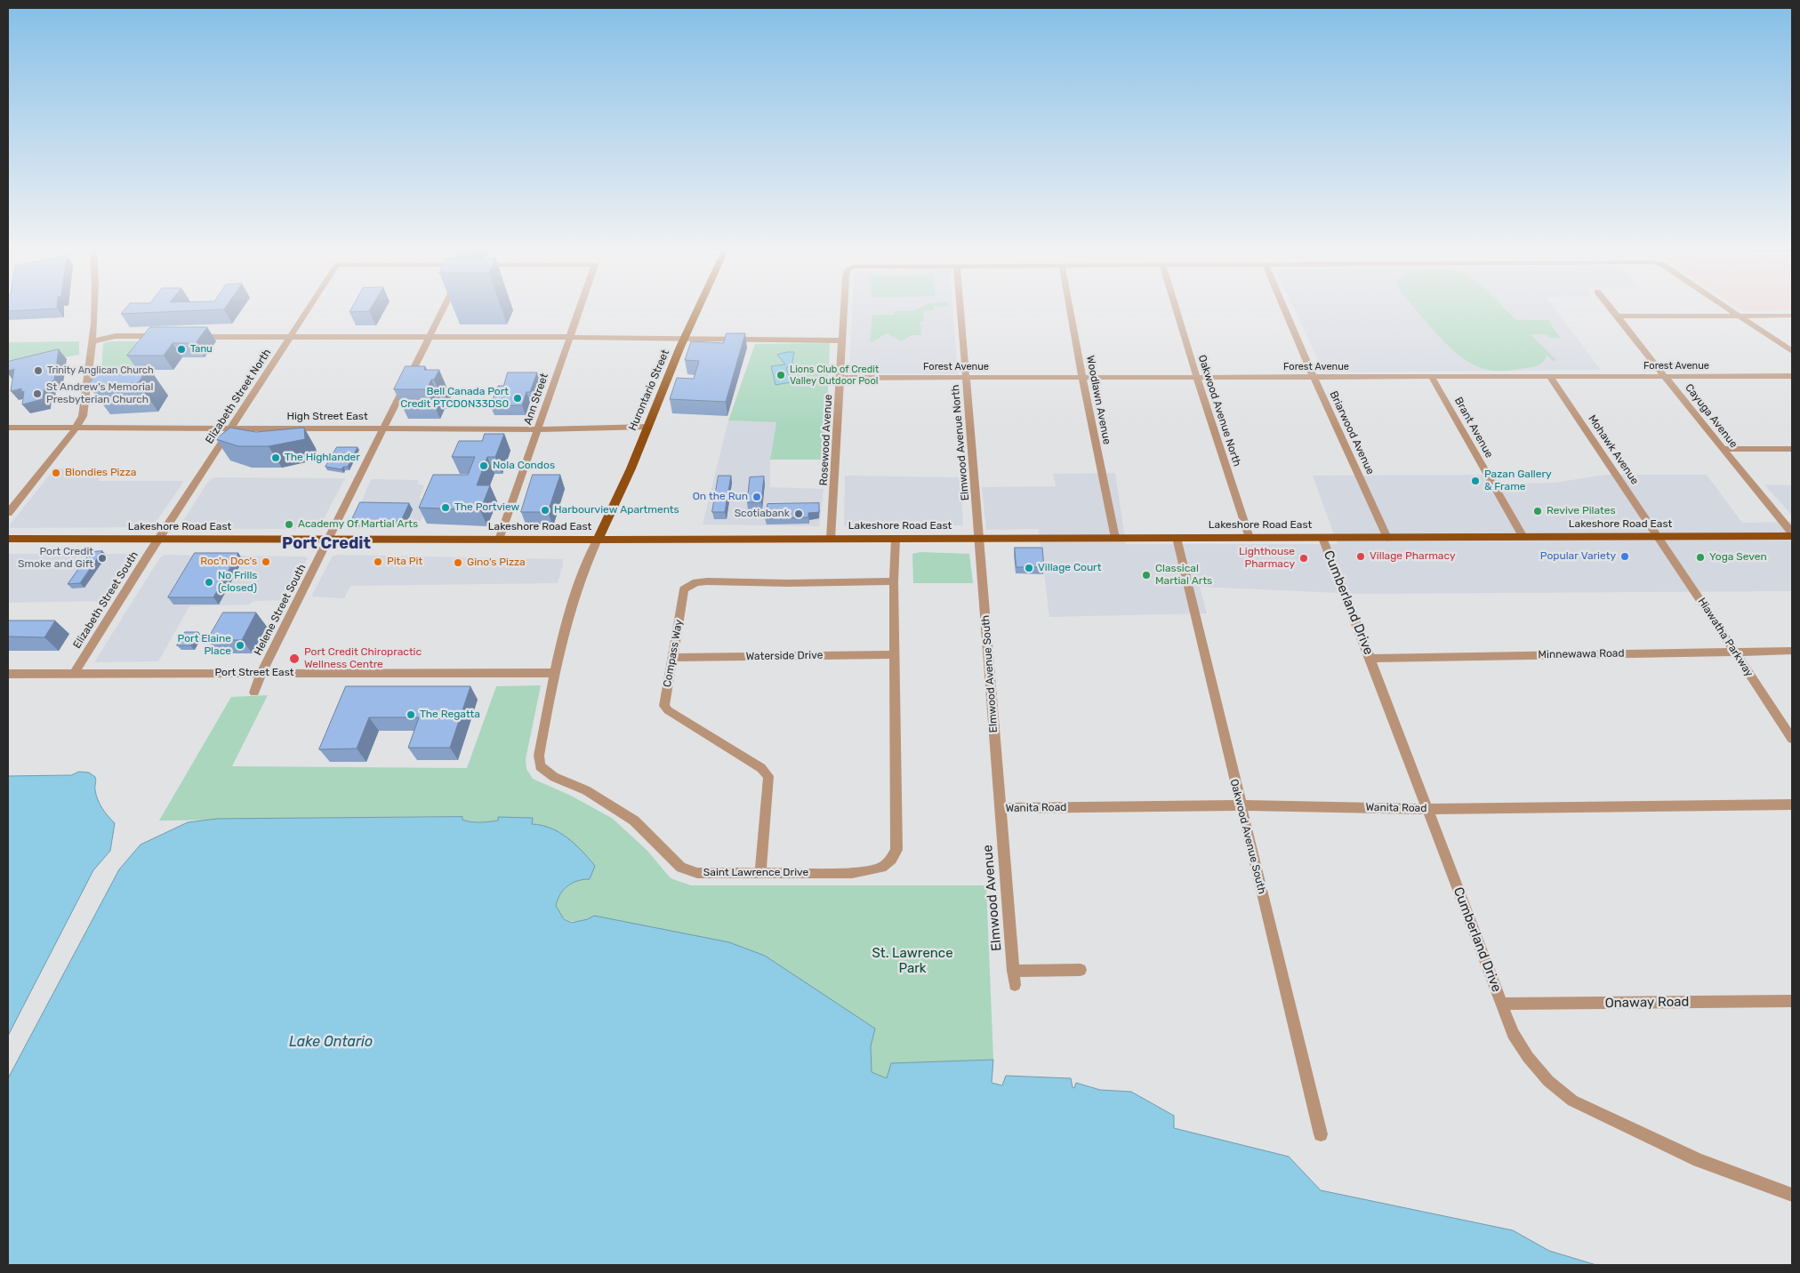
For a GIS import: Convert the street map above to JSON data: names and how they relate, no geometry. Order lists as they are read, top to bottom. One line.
{"streets":{"main road":["Hurontario Street","Lakeshore Road East"],"street":["Forest Avenue","Elizabeth Street North","Ann Street","Woodlawn Avenue","Oakwood Avenue North","Cayuga Avenue","High Street East","Brant Avenue","Briarwood Avenue","Rosewood Avenue","Elmwood Avenue North","Mohawk Avenue","Elizabeth Street South","Cumberland Drive","Helene Street South","Hiawatha Parkway","Compass Way","Minnewawa Road","Waterside Drive","Port Street East","Elmwood Avenue South","Wanita Road","Oakwood Avenue South","Saint Lawrence Drive","Elmwood Avenue","Onaway Road"]},"crossings":[["Forest Avenue","Woodlawn Avenue"],["Forest Avenue","Oakwood Avenue North"],["Forest Avenue","Cayuga Avenue"],["Forest Avenue","Brant Avenue"],["Forest Avenue","Briarwood Avenue"],["Forest Avenue","Rosewood Avenue"],["Forest Avenue","Elmwood Avenue North"],["Forest Avenue","Mohawk Avenue"],["Hurontario Street","High Street East"],["Hurontario Street","Lakeshore Road East"],["Hurontario Street","Saint Lawrence Drive"],["Elizabeth Street North","High Street East"],["Elizabeth Street North","Lakeshore Road East"],["Elizabeth Street North","Elizabeth Street South"],["Ann Street","High Street East"],["Ann Street","Lakeshore Road East"],["Woodlawn Avenue","Lakeshore Road East"],["Oakwood Avenue North","Lakeshore Road East"],["High Street East","Helene Street South"],["Brant Avenue","Lakeshore Road East"],["Briarwood Avenue","Lakeshore Road East"],["Rosewood Avenue","Lakeshore Road East"],["Elmwood Avenue North","Lakeshore Road East"],["Elmwood Avenue North","Elmwood Avenue South"],["Mohawk Avenue","Lakeshore Road East"],["Mohawk Avenue","Hiawatha Parkway"],["Lakeshore Road East","Elizabeth Street South"],["Lakeshore Road East","Cumberland Drive"],["Lakeshore Road East","Helene Street South"],["Lakeshore Road East","Hiawatha Parkway"],["Lakeshore Road East","Elmwood Avenue South"],["Lakeshore Road East","Oakwood Avenue South"],["Lakeshore Road East","Saint Lawrence Drive"],["Elizabeth Street South","Port Street East"],["Cumberland Drive","Minnewawa Road"],["Cumberland Drive","Wanita Road"],["Cumberland Drive","Onaway Road"],["Helene Street South","Port Street East"],["Hiawatha Parkway","Minnewawa Road"],["Compass Way","Waterside Drive"],["Compass Way","Saint Lawrence Drive"],["Waterside Drive","Saint Lawrence Drive"],["Port Street East","Saint Lawrence Drive"],["Elmwood Avenue South","Wanita Road"],["Elmwood Avenue South","Elmwood Avenue"],["Wanita Road","Oakwood Avenue South"],["Wanita Road","Elmwood Avenue"]],"districts":["Port Credit"],"water":["Lake Ontario"],"parks":["St. Lawrence Park"],"places":["Tanu","Trinity Anglican Church","Lions Club of Credit Valley Outdoor Pool","St Andrew's Memorial Presbyterian Church","Bell Canada Port Credit PTCDON33DS0","The Highlander","Nola Condos","Blondies Pizza","Pazan Gallery & Frame","On the Run","The Portview","Harbourview Apartments","Revive Pilates","Scotiabank","Academy Of Martial Arts","Village Pharmacy","Popular Variety","Yoga Seven","Port Credit Smoke and Gift","Lighthouse Pharmacy","Roc'n Doc's","Pita Pit","Gino's Pizza","Village Court","Classical Martial Arts","No Frills (closed)","Port Elaine Place","Port Credit Chiropractic Wellness Centre","The Regatta"]}
